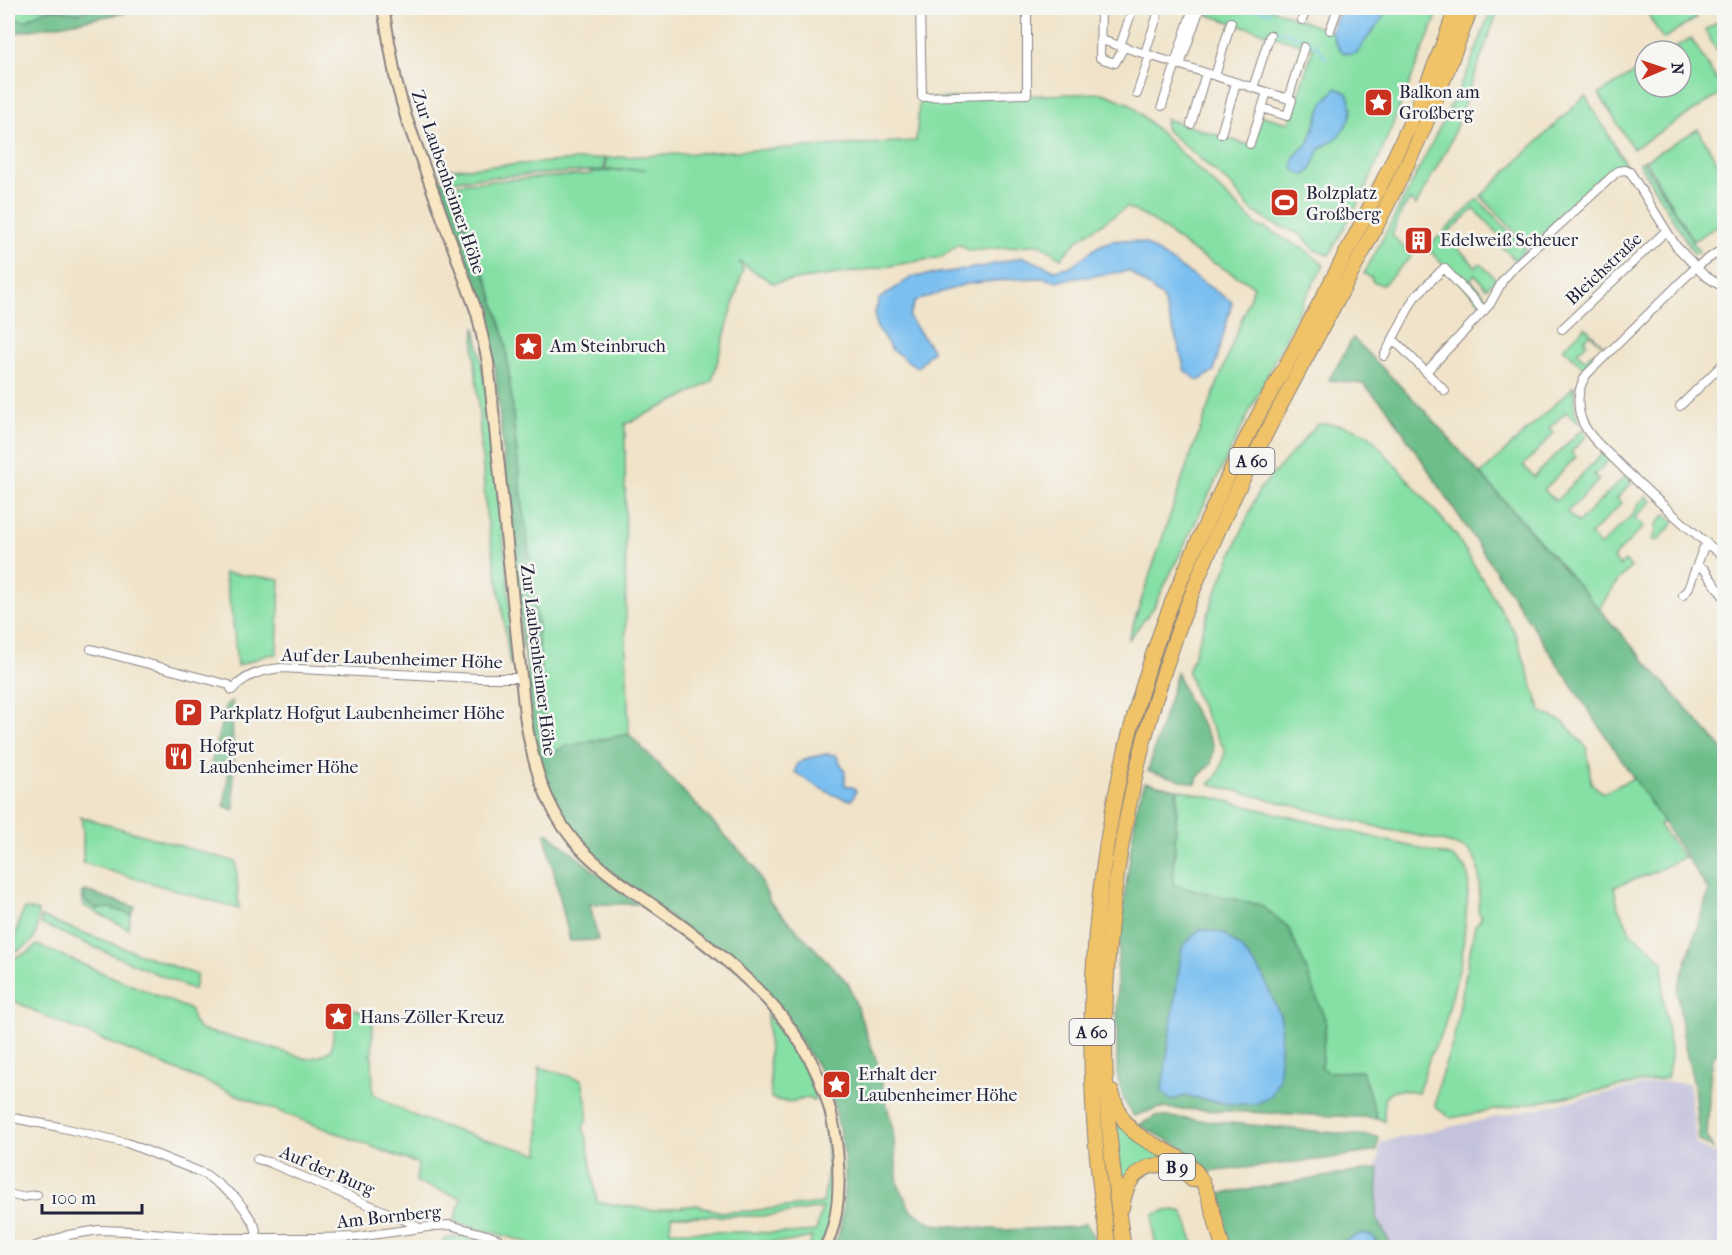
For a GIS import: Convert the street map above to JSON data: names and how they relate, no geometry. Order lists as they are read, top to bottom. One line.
{"streets":{"highway":["A 60","B 9"],"street":["Zur Laubenheimer Höhe","Bleichstraße","Auf der Laubenheimer Höhe","Auf der Burg","Am Bornberg"]},"crossings":[["Zur Laubenheimer Höhe","Auf der Laubenheimer Höhe"],["A 60","B 9"],["Auf der Burg","Am Bornberg"]],"places":{"place":["Balkon am Großberg","Am Steinbruch","Hans-Zöller-Kreuz","Erhalt der Laubenheimer Höhe"],"sports":["Bolzplatz Großberg"],"building":["Edelweiß Scheuer"],"parking":["Parkplatz Hofgut Laubenheimer Höhe"],"restaurant":["Hofgut Laubenheimer Höhe"]},"scale_bar":"100 m","north":"right"}
